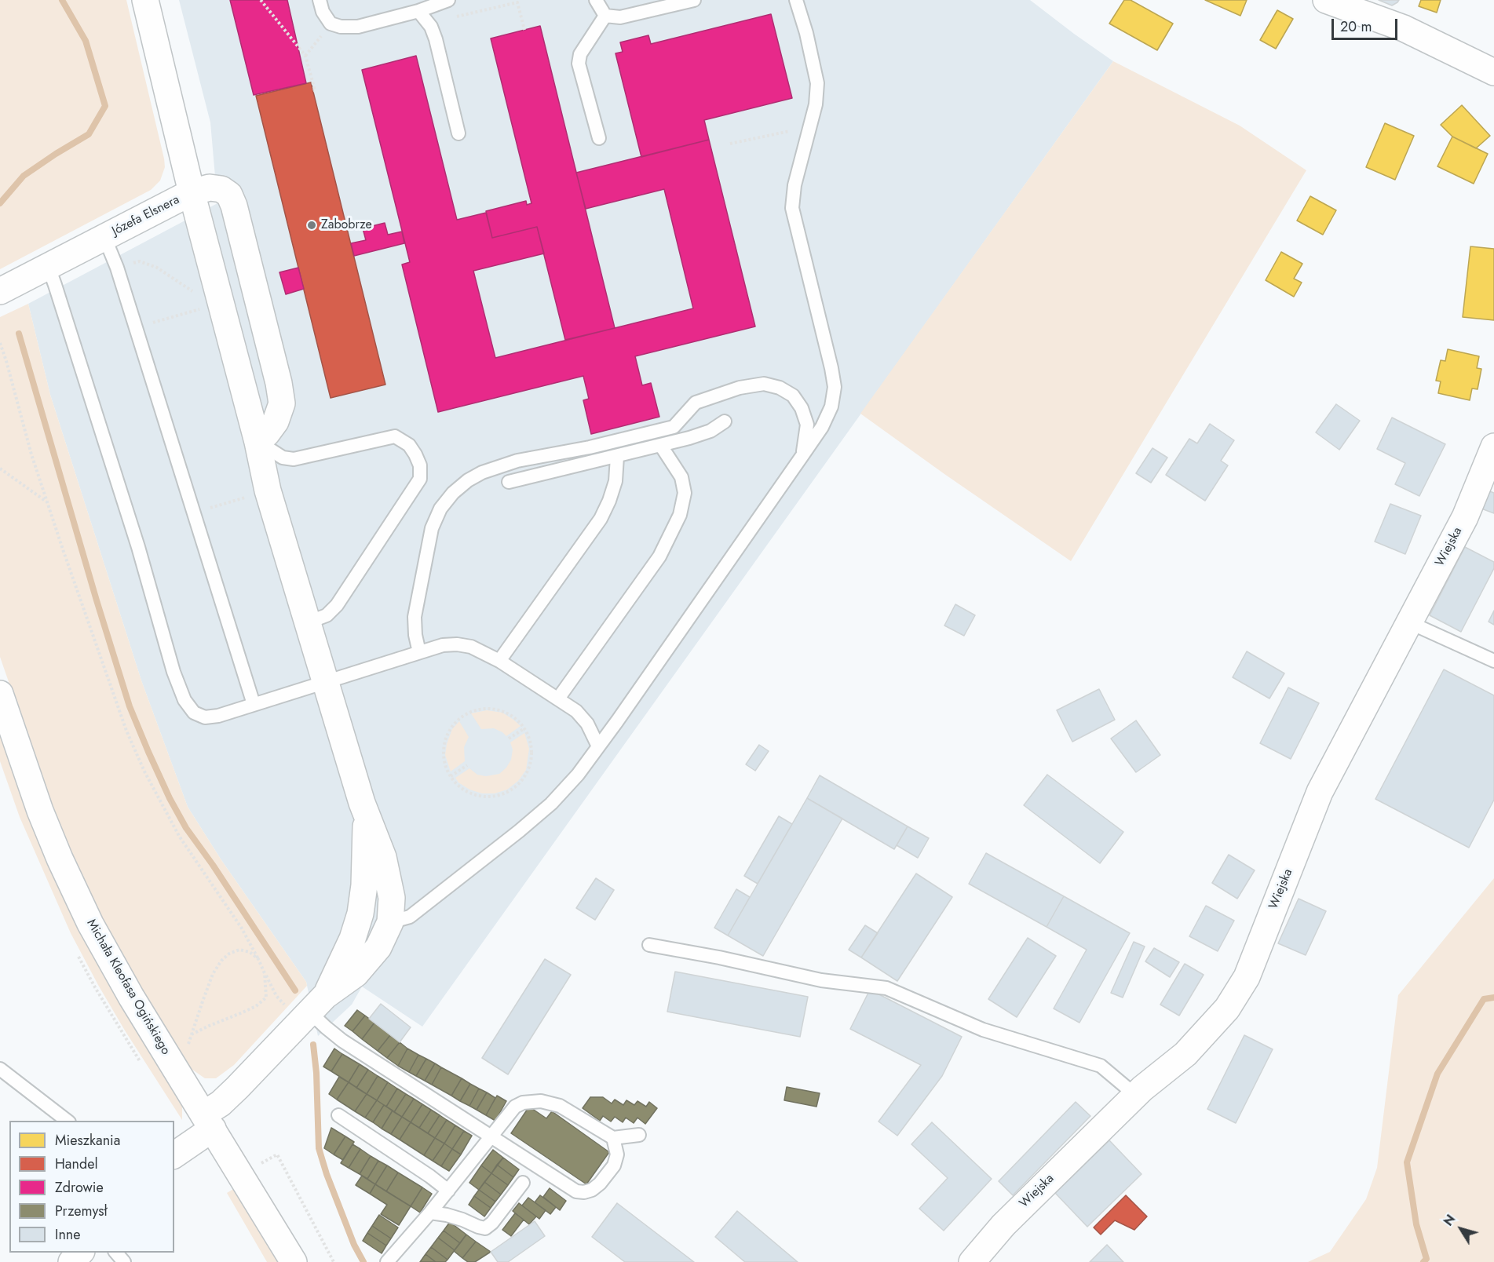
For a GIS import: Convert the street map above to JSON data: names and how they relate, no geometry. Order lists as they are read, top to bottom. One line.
{"streets":{"street":["Józefa Elsnera","Wiejska","Michała Kleofasa Ogińskiego"]},"places":["Zabobrze"],"legend":["Mieszkania","Handel","Zdrowie","Przemysł","Inne"],"scale_bar":"20 m","north":"top left"}
